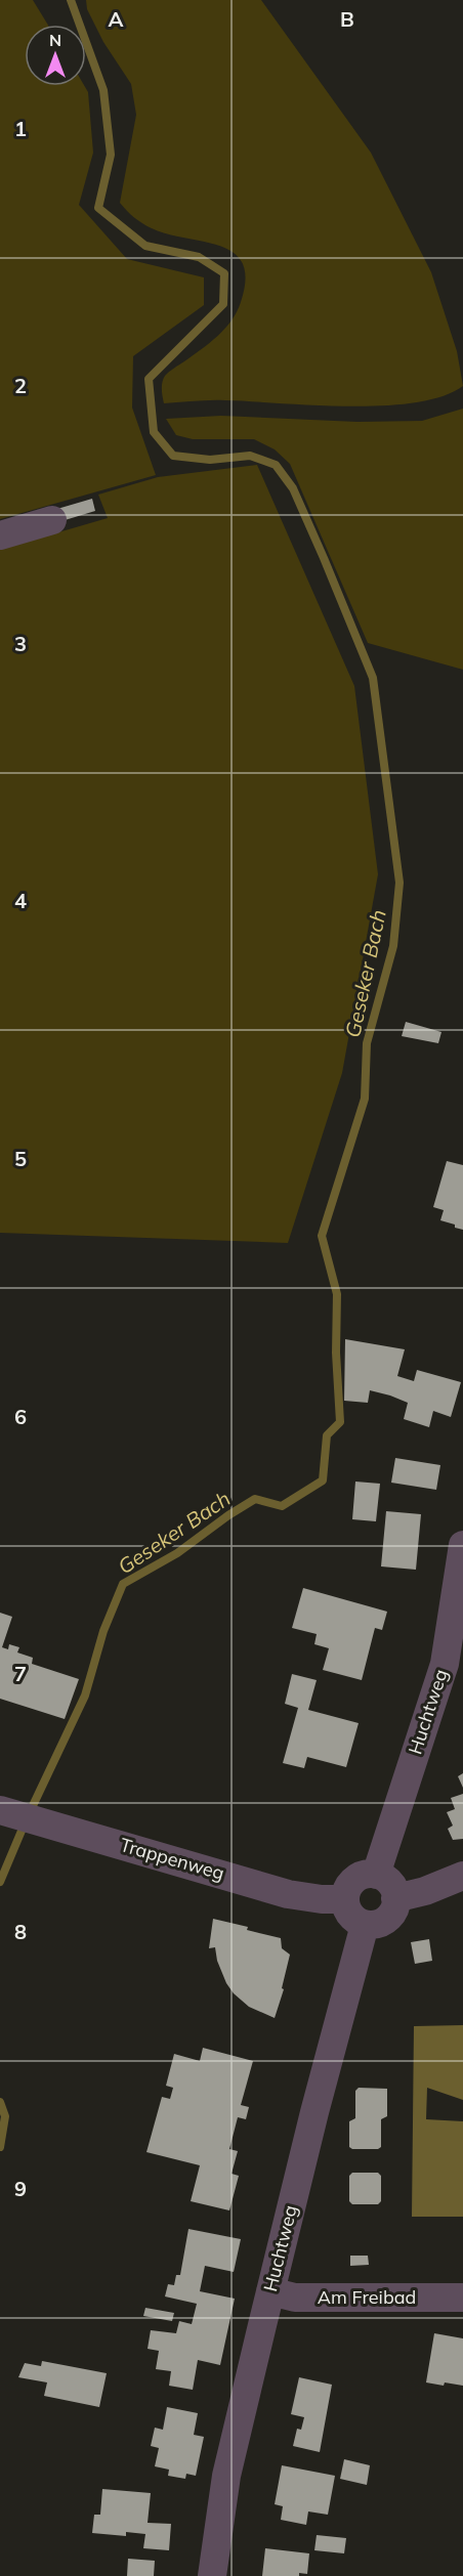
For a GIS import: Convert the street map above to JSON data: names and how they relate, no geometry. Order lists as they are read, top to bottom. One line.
{"streets":{"street":["Huchtweg","Trappenweg","Am Freibad"]},"crossings":[["Huchtweg","Trappenweg"],["Huchtweg","Am Freibad"]],"water":["Geseker Bach"],"north":"top","grid":{"columns":["A","B"],"rows":["1","2","3","4","5","6","7","8","9"]}}
